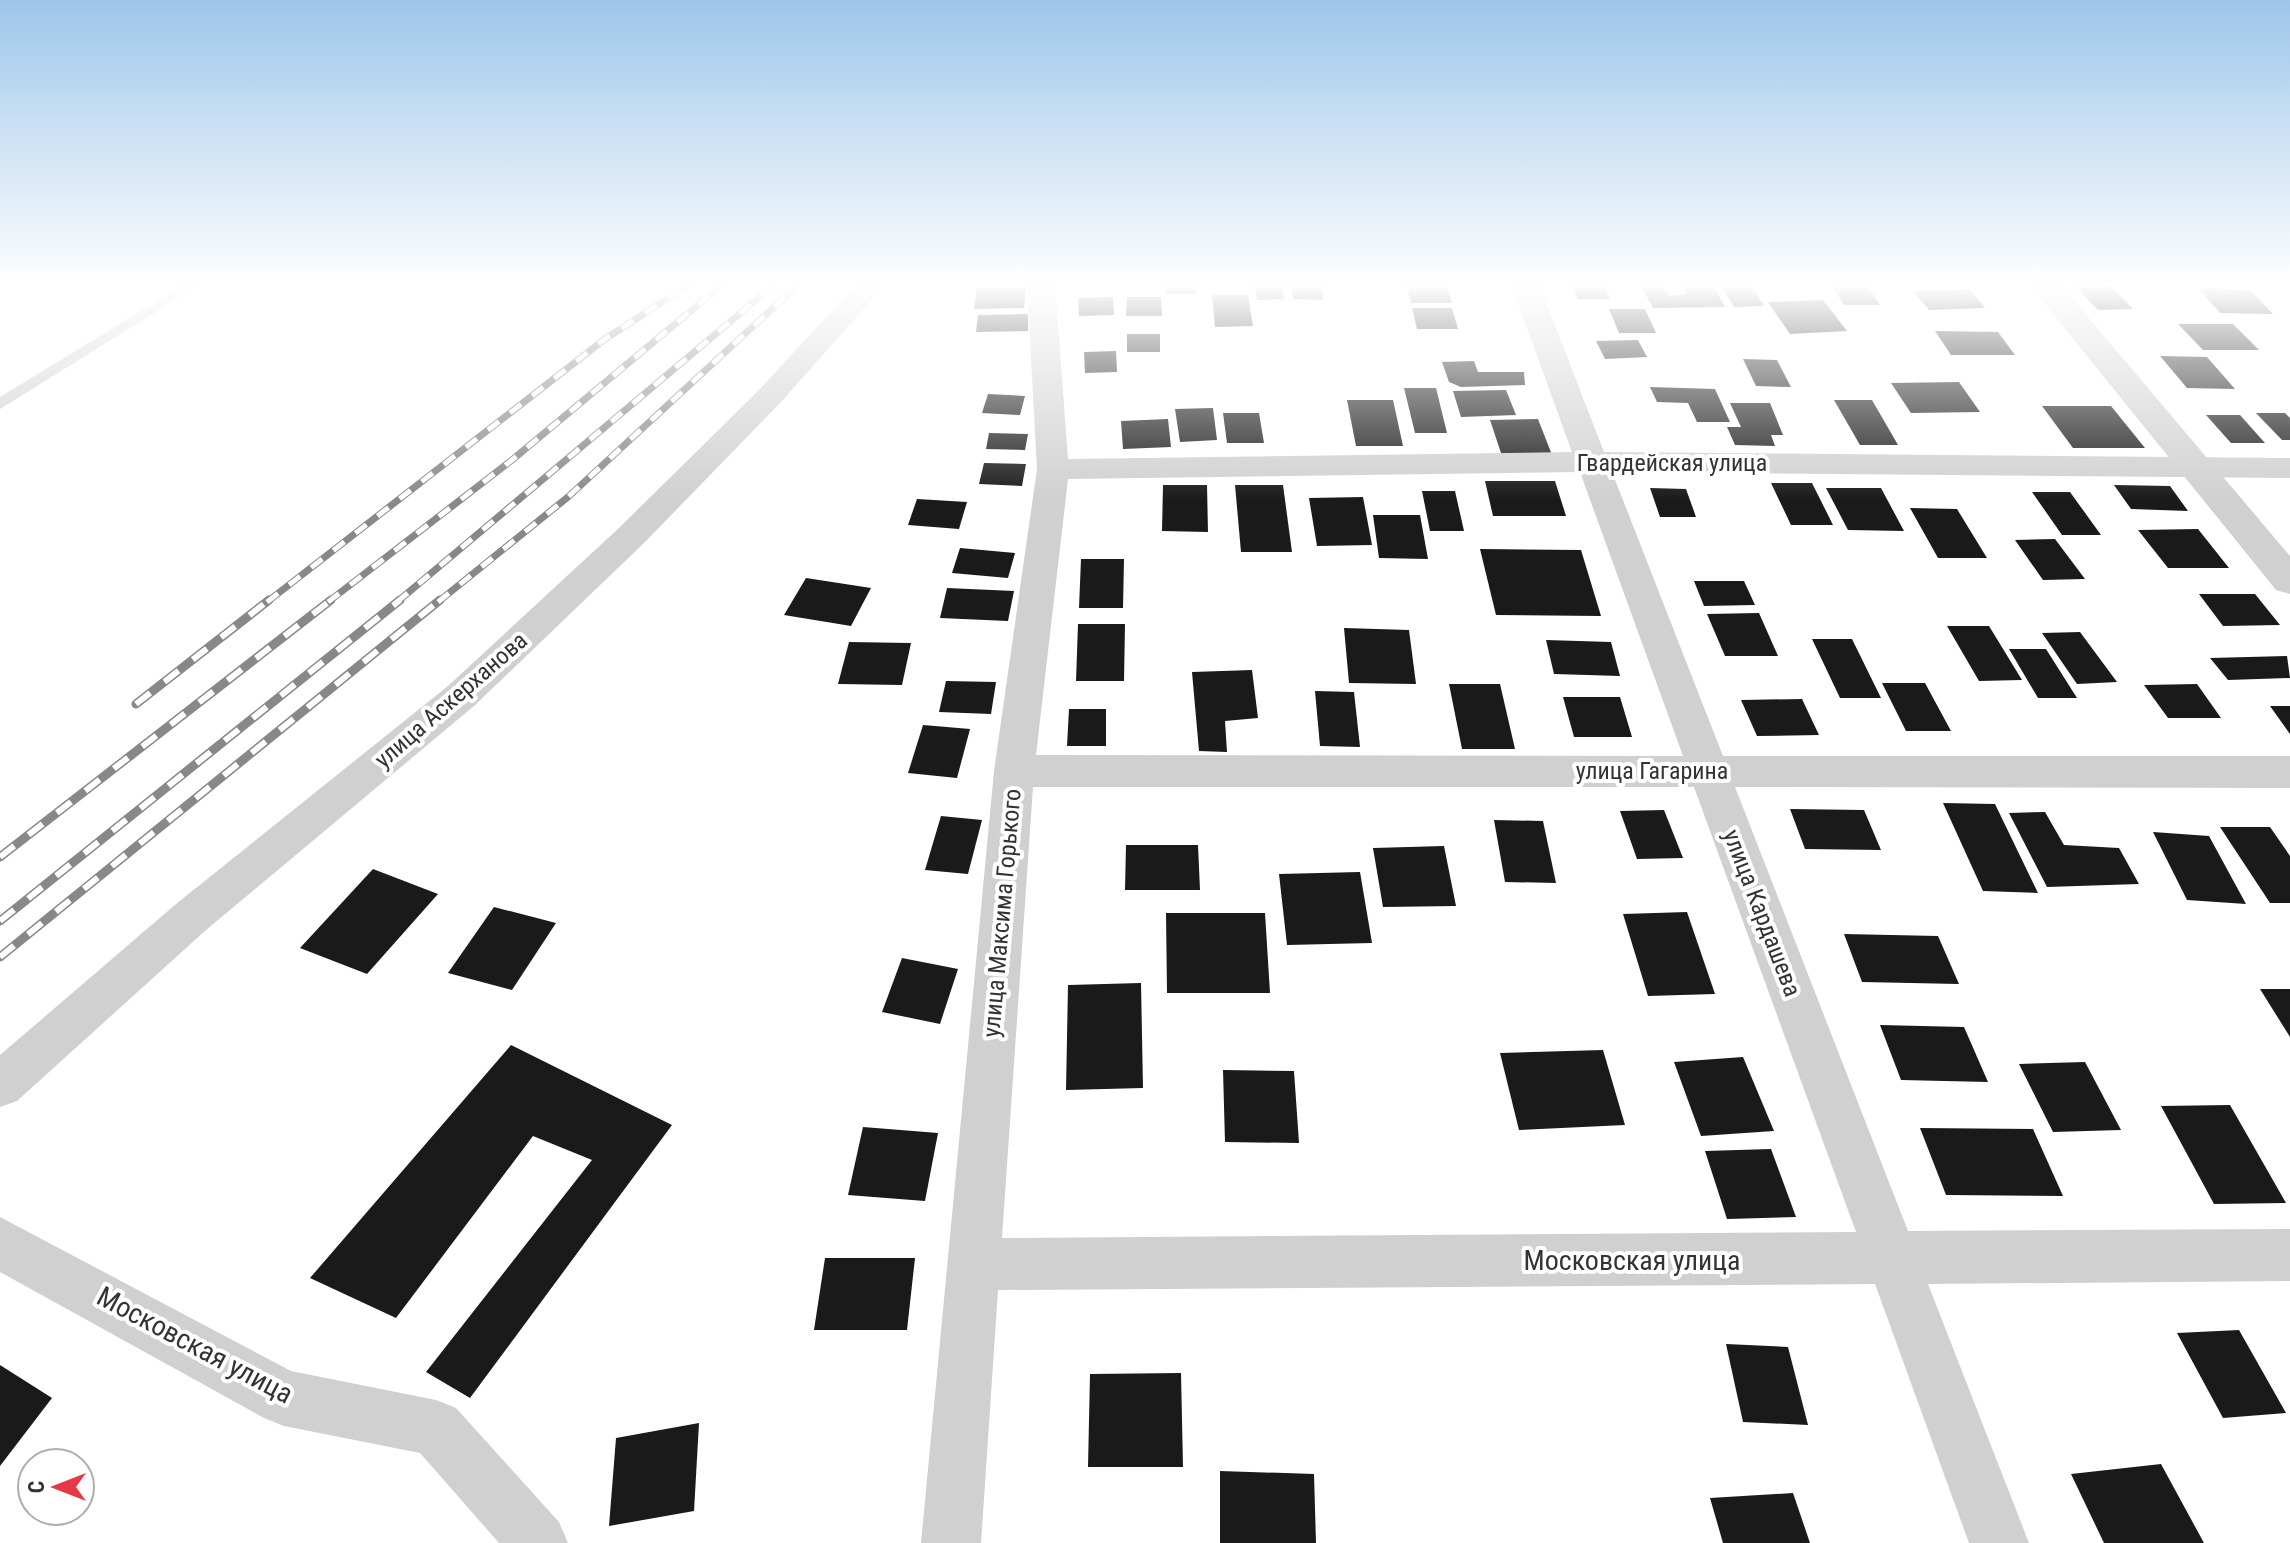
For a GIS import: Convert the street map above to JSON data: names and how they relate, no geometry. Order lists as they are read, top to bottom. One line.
{"streets":{"street":["Гвардейская улица","улица Аскерханова","улица Гагарина","улица Максима Горького","улица Кардашева","Московская улица"]},"crossings":[["Гвардейская улица","улица Максима Горького"],["Гвардейская улица","улица Кардашева"],["улица Гагарина","улица Максима Горького"],["улица Гагарина","улица Кардашева"],["улица Максима Горького","Московская улица"],["улица Кардашева","Московская улица"]],"north":"left"}
